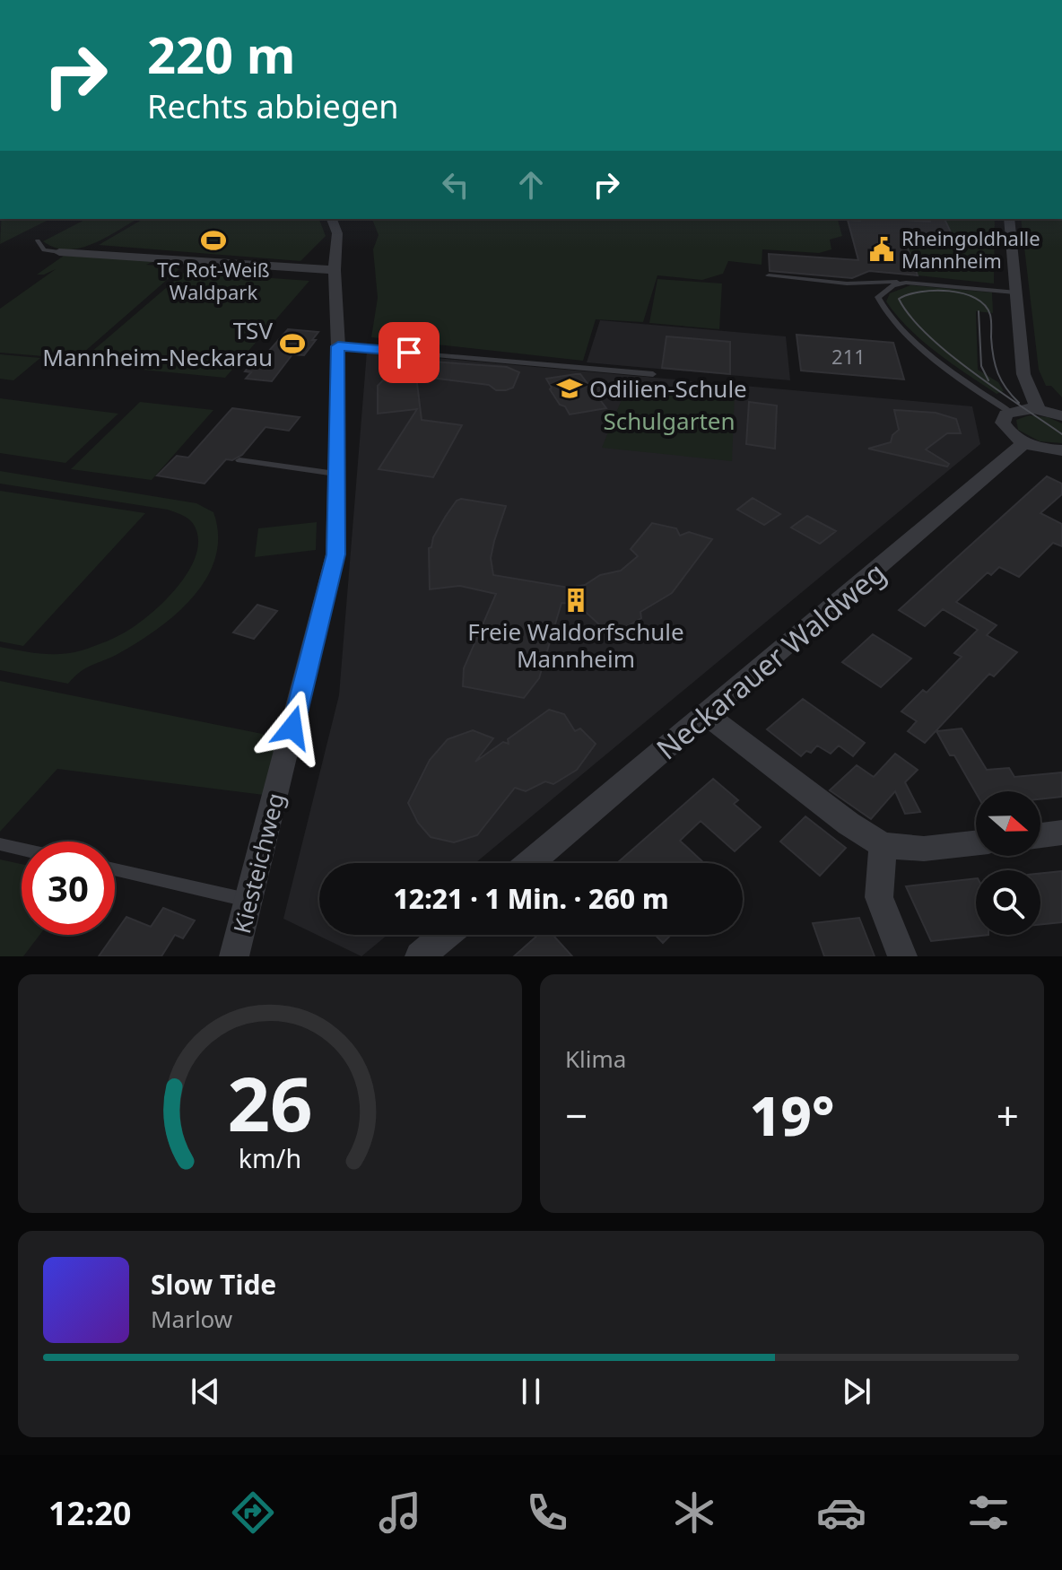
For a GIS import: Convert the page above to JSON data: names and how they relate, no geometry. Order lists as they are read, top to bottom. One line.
{"streets":{"street":["Neckarauer Waldweg","Kiesteichweg"]},"parks":["Schulgarten"],"places":{"sports":["TC Rot-Weiß Waldpark","TSV Mannheim-Neckarau"],"public building":["Rheingoldhalle Mannheim"],"school or university":["Odilien-Schule"],"building":["Freie Waldorfschule Mannheim"]},"house_numbers":["211"],"north":"right","page":{"turn":["220 m","Rechts abbiegen"],"limit":"30","trip":"12:21 · 1 Min. · 260 m","tile":"Klima","heat":["−","19°","+"],"song":["Slow Tide","Marlow"],"tabs":"12:20","gauge":["26","km/h"]}}
